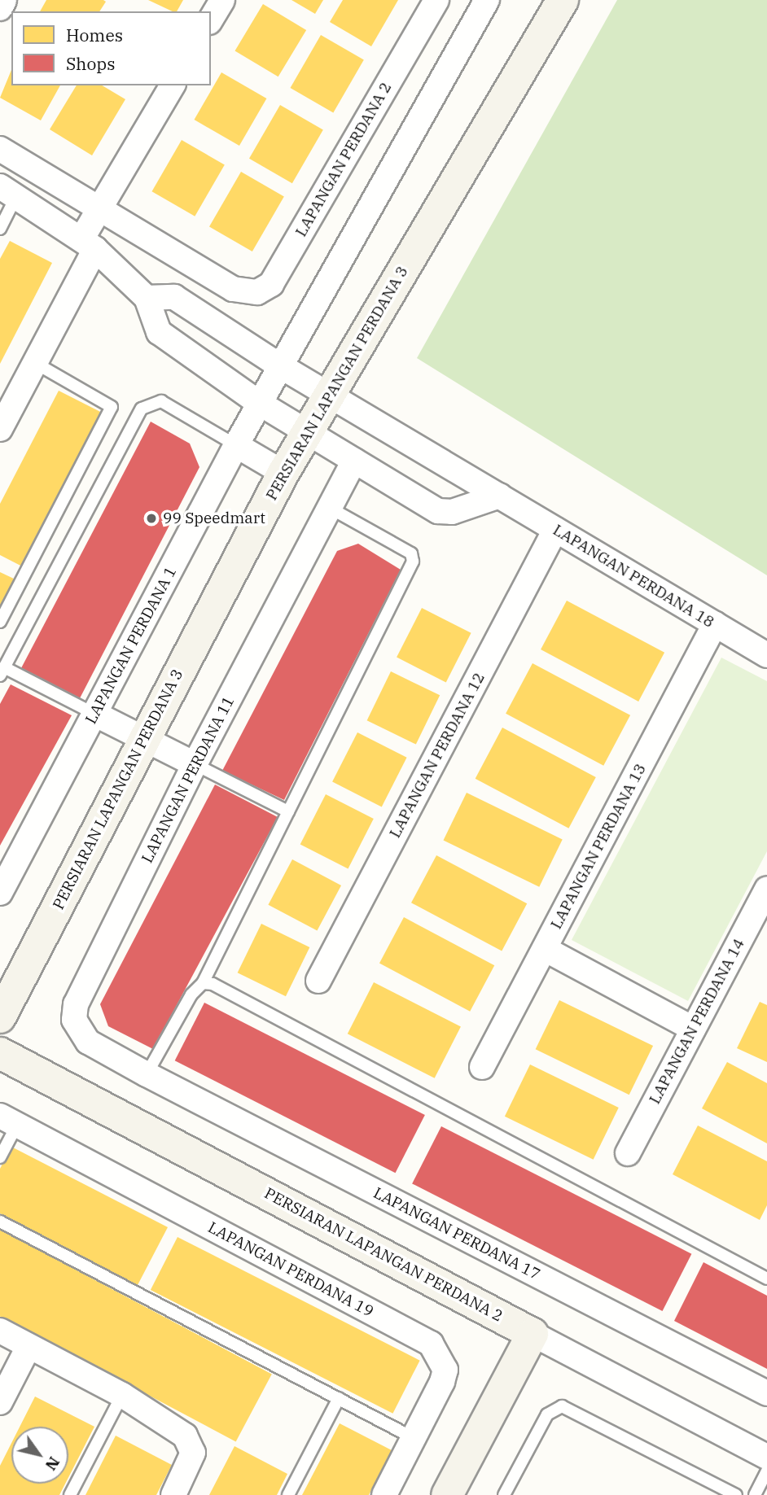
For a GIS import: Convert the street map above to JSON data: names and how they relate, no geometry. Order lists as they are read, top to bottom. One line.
{"streets":{"street":["LAPANGAN PERDANA 2","PERSIARAN LAPANGAN PERDANA 3","LAPANGAN PERDANA 18","LAPANGAN PERDANA 1","LAPANGAN PERDANA 12","LAPANGAN PERDANA 11","LAPANGAN PERDANA 13","LAPANGAN PERDANA 14","LAPANGAN PERDANA 17","PERSIARAN LAPANGAN PERDANA 2","LAPANGAN PERDANA 19"]},"crossings":[["PERSIARAN LAPANGAN PERDANA 3","LAPANGAN PERDANA 18"],["LAPANGAN PERDANA 18","LAPANGAN PERDANA 1"],["LAPANGAN PERDANA 18","LAPANGAN PERDANA 12"],["LAPANGAN PERDANA 18","LAPANGAN PERDANA 13"],["LAPANGAN PERDANA 11","LAPANGAN PERDANA 17"]],"places":["99 Speedmart"],"legend":["Homes","Shops"],"north":"bottom right"}
